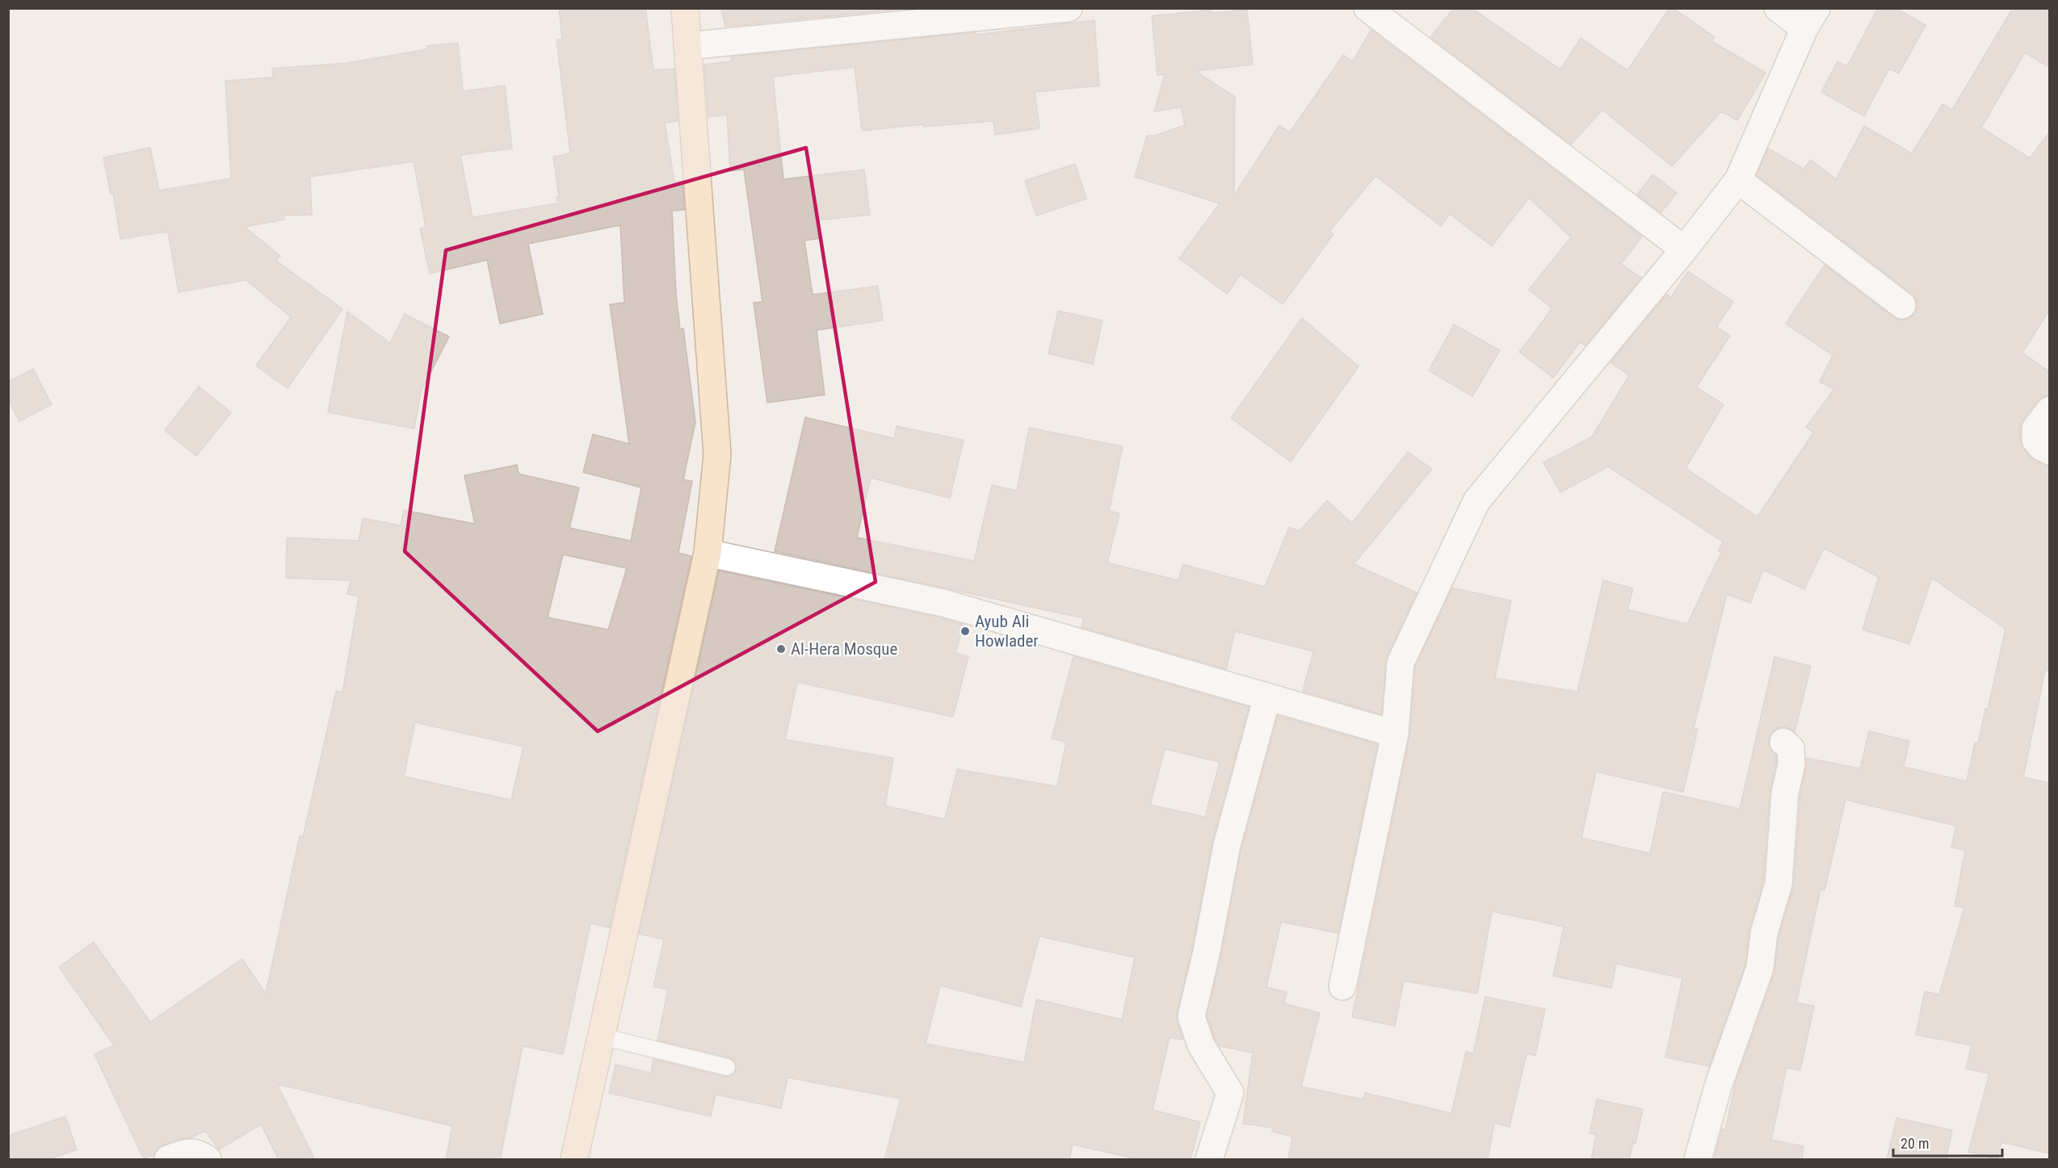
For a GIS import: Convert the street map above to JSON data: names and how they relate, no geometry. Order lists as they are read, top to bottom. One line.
{"places":["Ayub Ali Howlader","Al-Hera Mosque"],"scale_bar":"20 m"}
